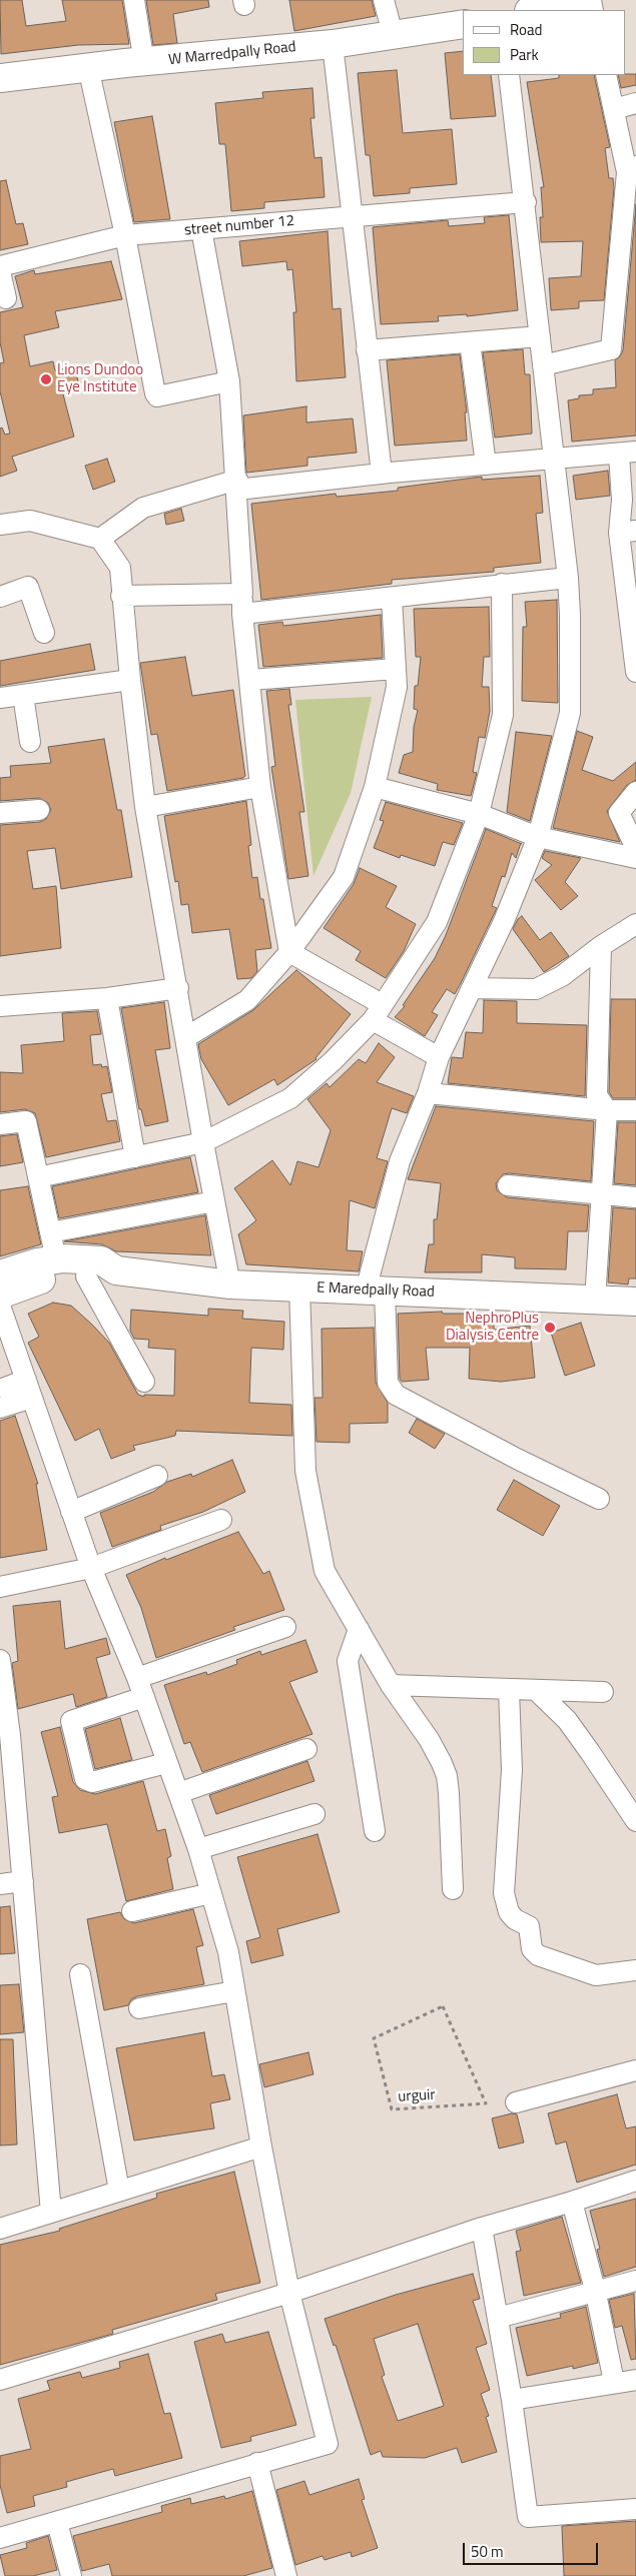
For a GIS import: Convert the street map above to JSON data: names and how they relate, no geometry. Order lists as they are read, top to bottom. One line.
{"streets":{"main road":["W Marredpally Road","E Maredpally Road"],"street":["street number 12"],"path":["urguir"]},"places":["Lions Dundoo Eye Institute","NephroPlus Dialysis Centre"],"legend":["Road","Park"],"scale_bar":"50 m"}
